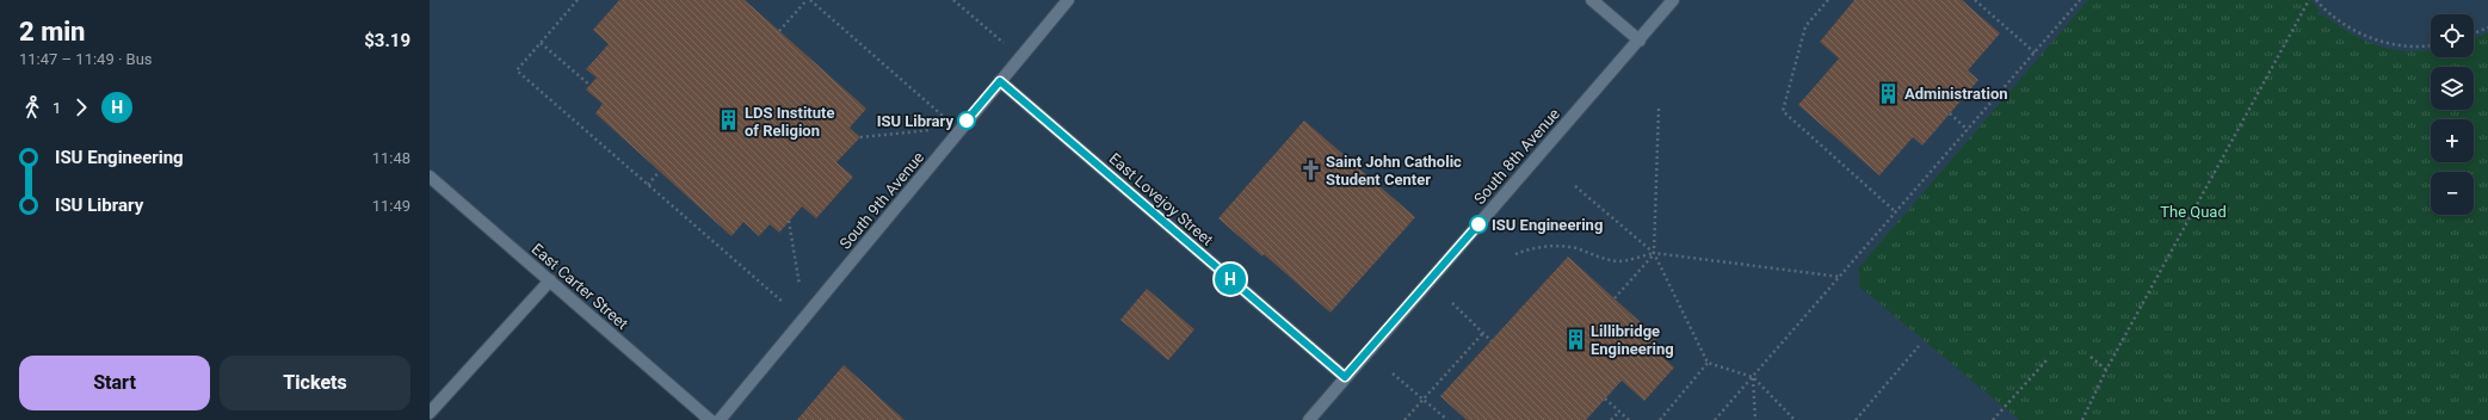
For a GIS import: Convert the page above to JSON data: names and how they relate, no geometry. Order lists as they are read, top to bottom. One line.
{"streets":{"street":["South 8th Avenue","East Lovejoy Street","South 9th Avenue","East Carter Street"]},"crossings":[["South 8th Avenue","East Lovejoy Street"],["East Lovejoy Street","South 9th Avenue"]],"parks":["The Quad"],"places":{"building":["Administration","LDS Institute of Religion","Lillibridge Engineering"],"other":["ISU Library","ISU Engineering"],"church":["Saint John Catholic Student Center"]},"lines":["bus line H"],"page":{"heading":["2 min","11:47 – 11:49 · Bus","$3.19"],"on_map":"H","map_buttons":["+","−"],"legs":["1","H"],"list":[{"name":"ISU Engineering","value":"11:48"},{"name":"ISU Library","value":"11:49"}],"buttons":["Start","Tickets"]}}
